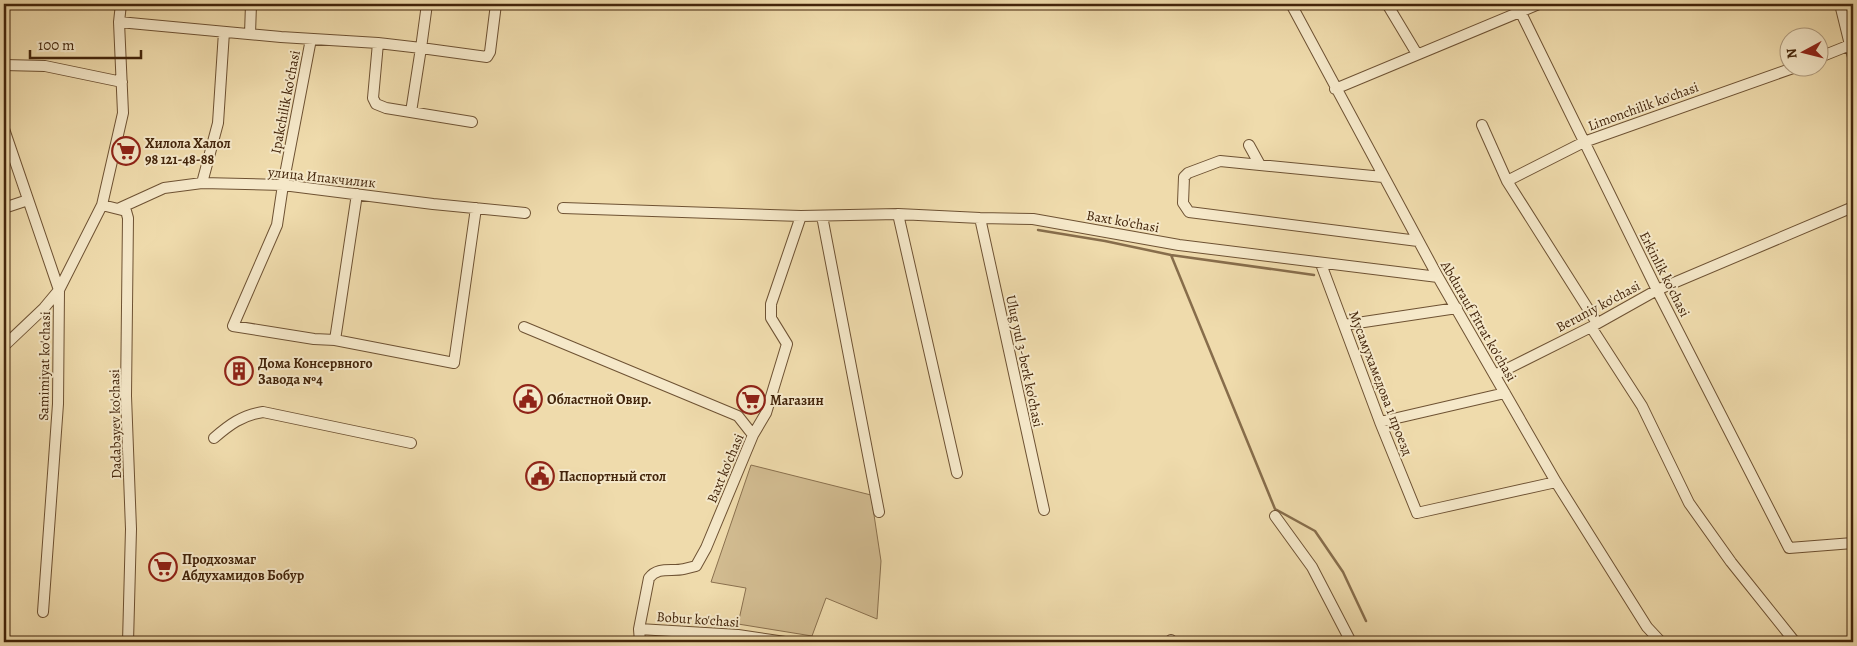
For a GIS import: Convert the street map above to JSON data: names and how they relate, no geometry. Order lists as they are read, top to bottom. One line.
{"streets":{"street":["Ipakchilik ko'chasi","Limonchilik ko'chasi","улица Ипакчилик","Baxt ko'chasi","Erkinlik ko'chasi","Beruniy ko'chasi","Abdurauf Fitrat ko'chasi","Ulug yul 3-berk ko'chasi","Samimiyat ko'chasi","Мусамухамедова 1 проезд","Dadabayev ko'chasi","Bobur ko'chasi"]},"crossings":[["Ipakchilik ko'chasi","улица Ипакчилик"],["Limonchilik ko'chasi","Erkinlik ko'chasi"],["улица Ипакчилик","Dadabayev ko'chasi"],["Baxt ko'chasi","Abdurauf Fitrat ko'chasi"],["Baxt ko'chasi","Ulug yul 3-berk ko'chasi"],["Baxt ko'chasi","Мусамухамедова 1 проезд"],["Baxt ko'chasi","Bobur ko'chasi"],["Erkinlik ko'chasi","Beruniy ko'chasi"],["Beruniy ko'chasi","Abdurauf Fitrat ko'chasi"],["Abdurauf Fitrat ko'chasi","Мусамухамедова 1 проезд"]],"places":{"supermarket":["Хилола Халол 98 121-48-88","Магазин","Продхозмаг Абдухамидов Бобур"],"building":["Дома Консервного Завода №4"],"public building":["Областной Овир.","Паспортный стол"]},"scale_bar":"100 m","north":"left"}
